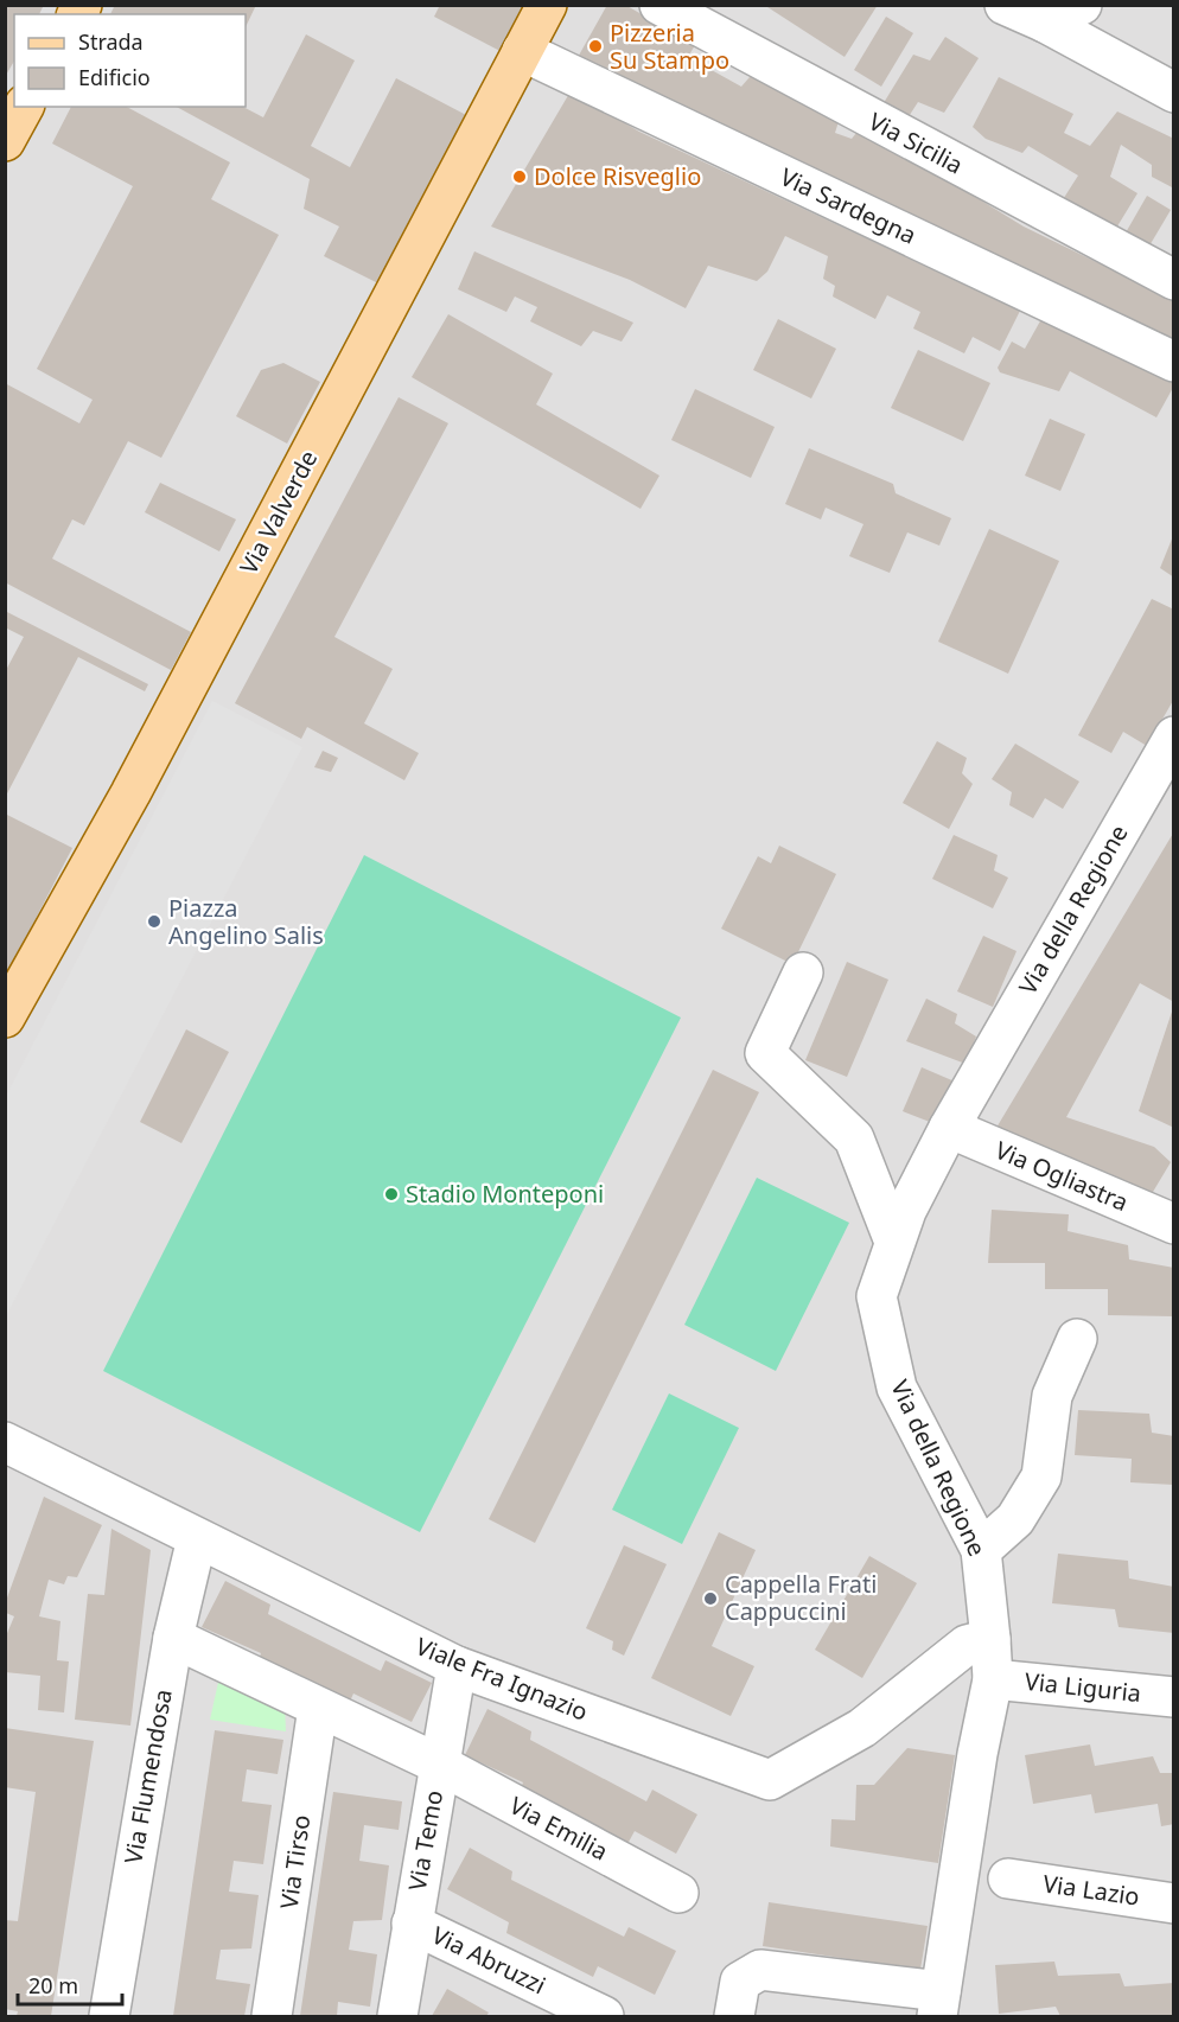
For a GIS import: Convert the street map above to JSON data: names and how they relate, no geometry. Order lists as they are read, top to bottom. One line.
{"streets":{"main road":["Via Valverde"],"street":["Via Sicilia","Via Sardegna","Via della Regione","Via Ogliastra","Viale Fra Ignazio","Via Liguria","Via Flumendosa","Via Emilia","Via Temo","Via Tirso","Via Lazio","Via Abruzzi"]},"crossings":[["Via Sardegna","Via Valverde"],["Via della Regione","Via Ogliastra"],["Via della Regione","Viale Fra Ignazio"],["Via della Regione","Via Liguria"],["Viale Fra Ignazio","Via Flumendosa"],["Viale Fra Ignazio","Via Temo"],["Via Emilia","Via Temo"],["Via Temo","Via Abruzzi"]],"places":["Pizzeria Su Stampo","Dolce Risveglio","Piazza Angelino Salis","Stadio Monteponi","Cappella Frati Cappuccini"],"legend":["Strada","Edificio"],"scale_bar":"20 m"}
